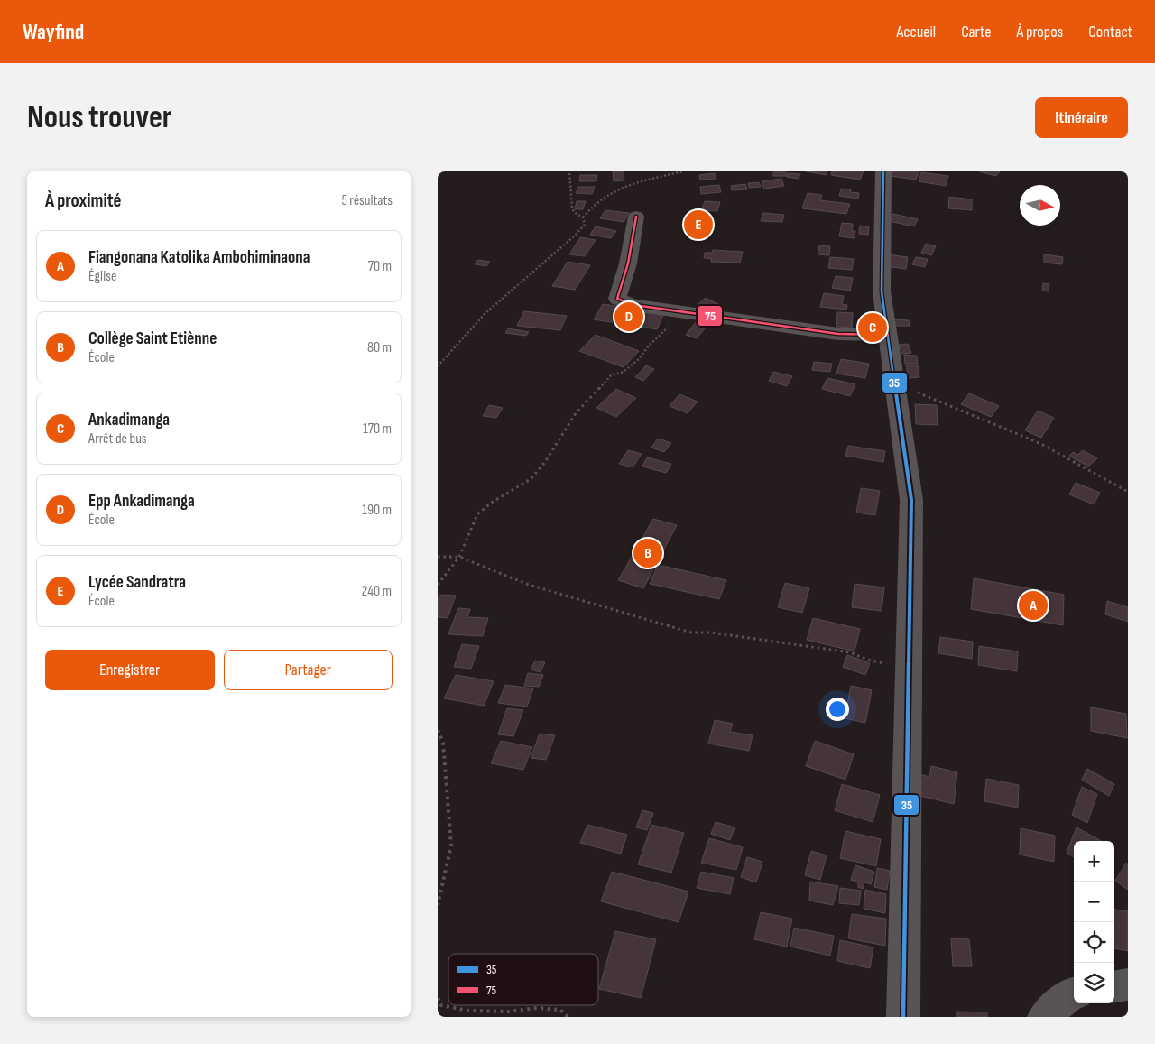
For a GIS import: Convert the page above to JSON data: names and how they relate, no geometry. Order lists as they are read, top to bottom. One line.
{"lines":["transit line 35","transit line 75"],"legend":["35","75"],"north":"right","page":{"header":"Wayfind","nav":["Accueil","Carte","À propos","Contact"],"buttons":["Itinéraire",["Enregistrer","Partager"]],"title":"Nous trouver","heading":["À proximité","5 résultats"],"pins":["E","D","C","B","A"],"list":[{"mark":"A","name":"Fiangonana Katolika Ambohiminaona","note":"Église","value":"70 m"},{"mark":"B","name":"Collège Saint Etiènne","note":"École","value":"80 m"},{"mark":"C","name":"Ankadimanga","note":"Arrêt de bus","value":"170 m"},{"mark":"D","name":"Epp Ankadimanga","note":"École","value":"190 m"},{"mark":"E","name":"Lycée Sandratra","note":"École","value":"240 m"}],"map_buttons":["+","−"]}}
